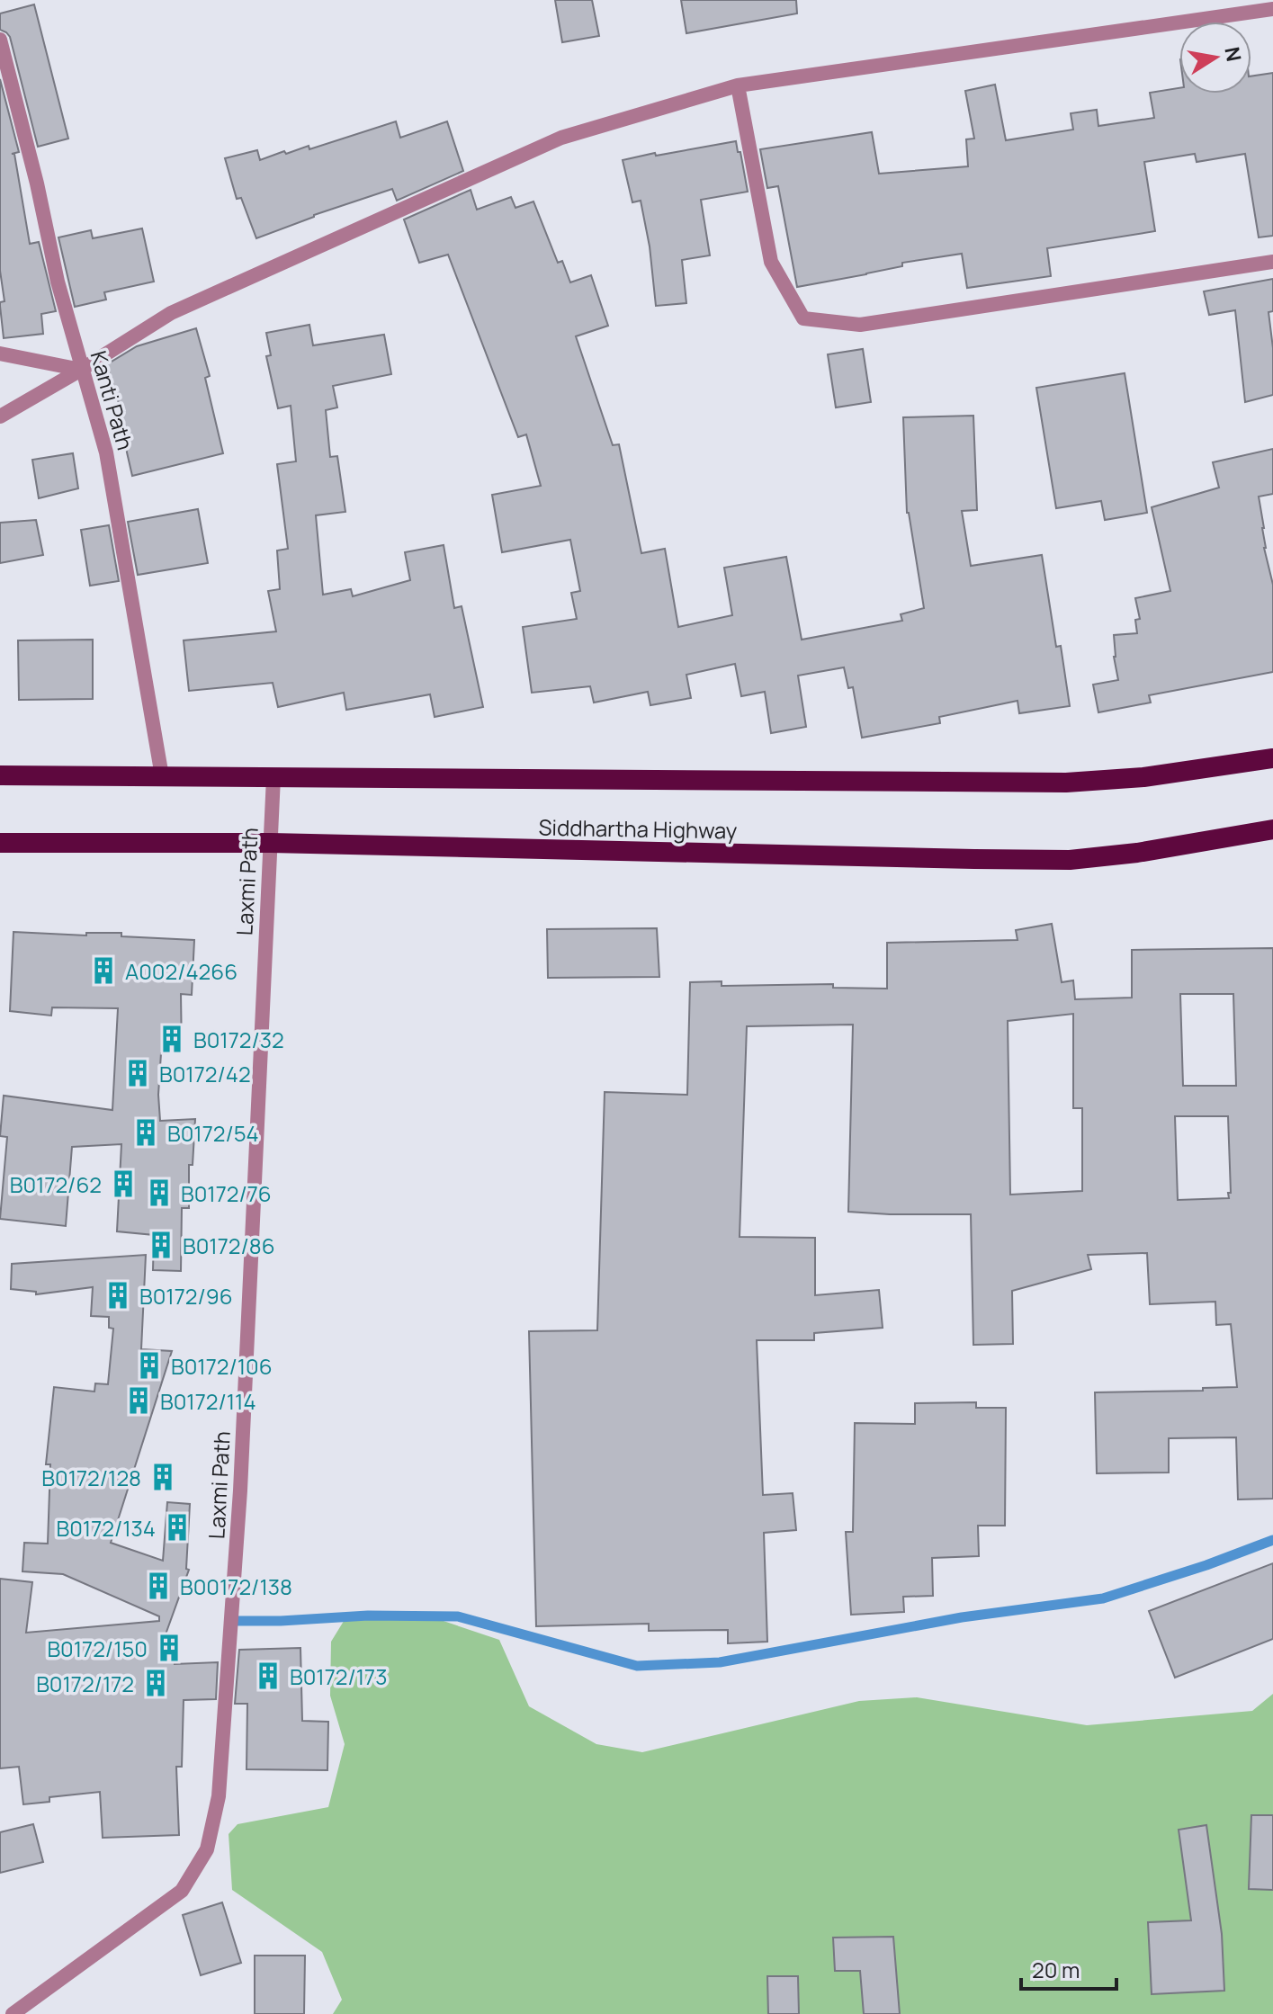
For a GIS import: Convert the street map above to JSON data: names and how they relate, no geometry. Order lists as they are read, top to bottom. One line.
{"streets":{"highway":["Siddhartha Highway"],"street":["Kanti Path","Laxmi Path"]},"crossings":[["Siddhartha Highway","Laxmi Path"]],"places":{"building":["A002/4266","B0172/32","B0172/42","B0172/54","B0172/62","B0172/76","B0172/86","B0172/96","B0172/106","B0172/114","B0172/128","B0172/134","B00172/138","B0172/150","B0172/173","B0172/172"]},"scale_bar":"20 m","north":"right"}
